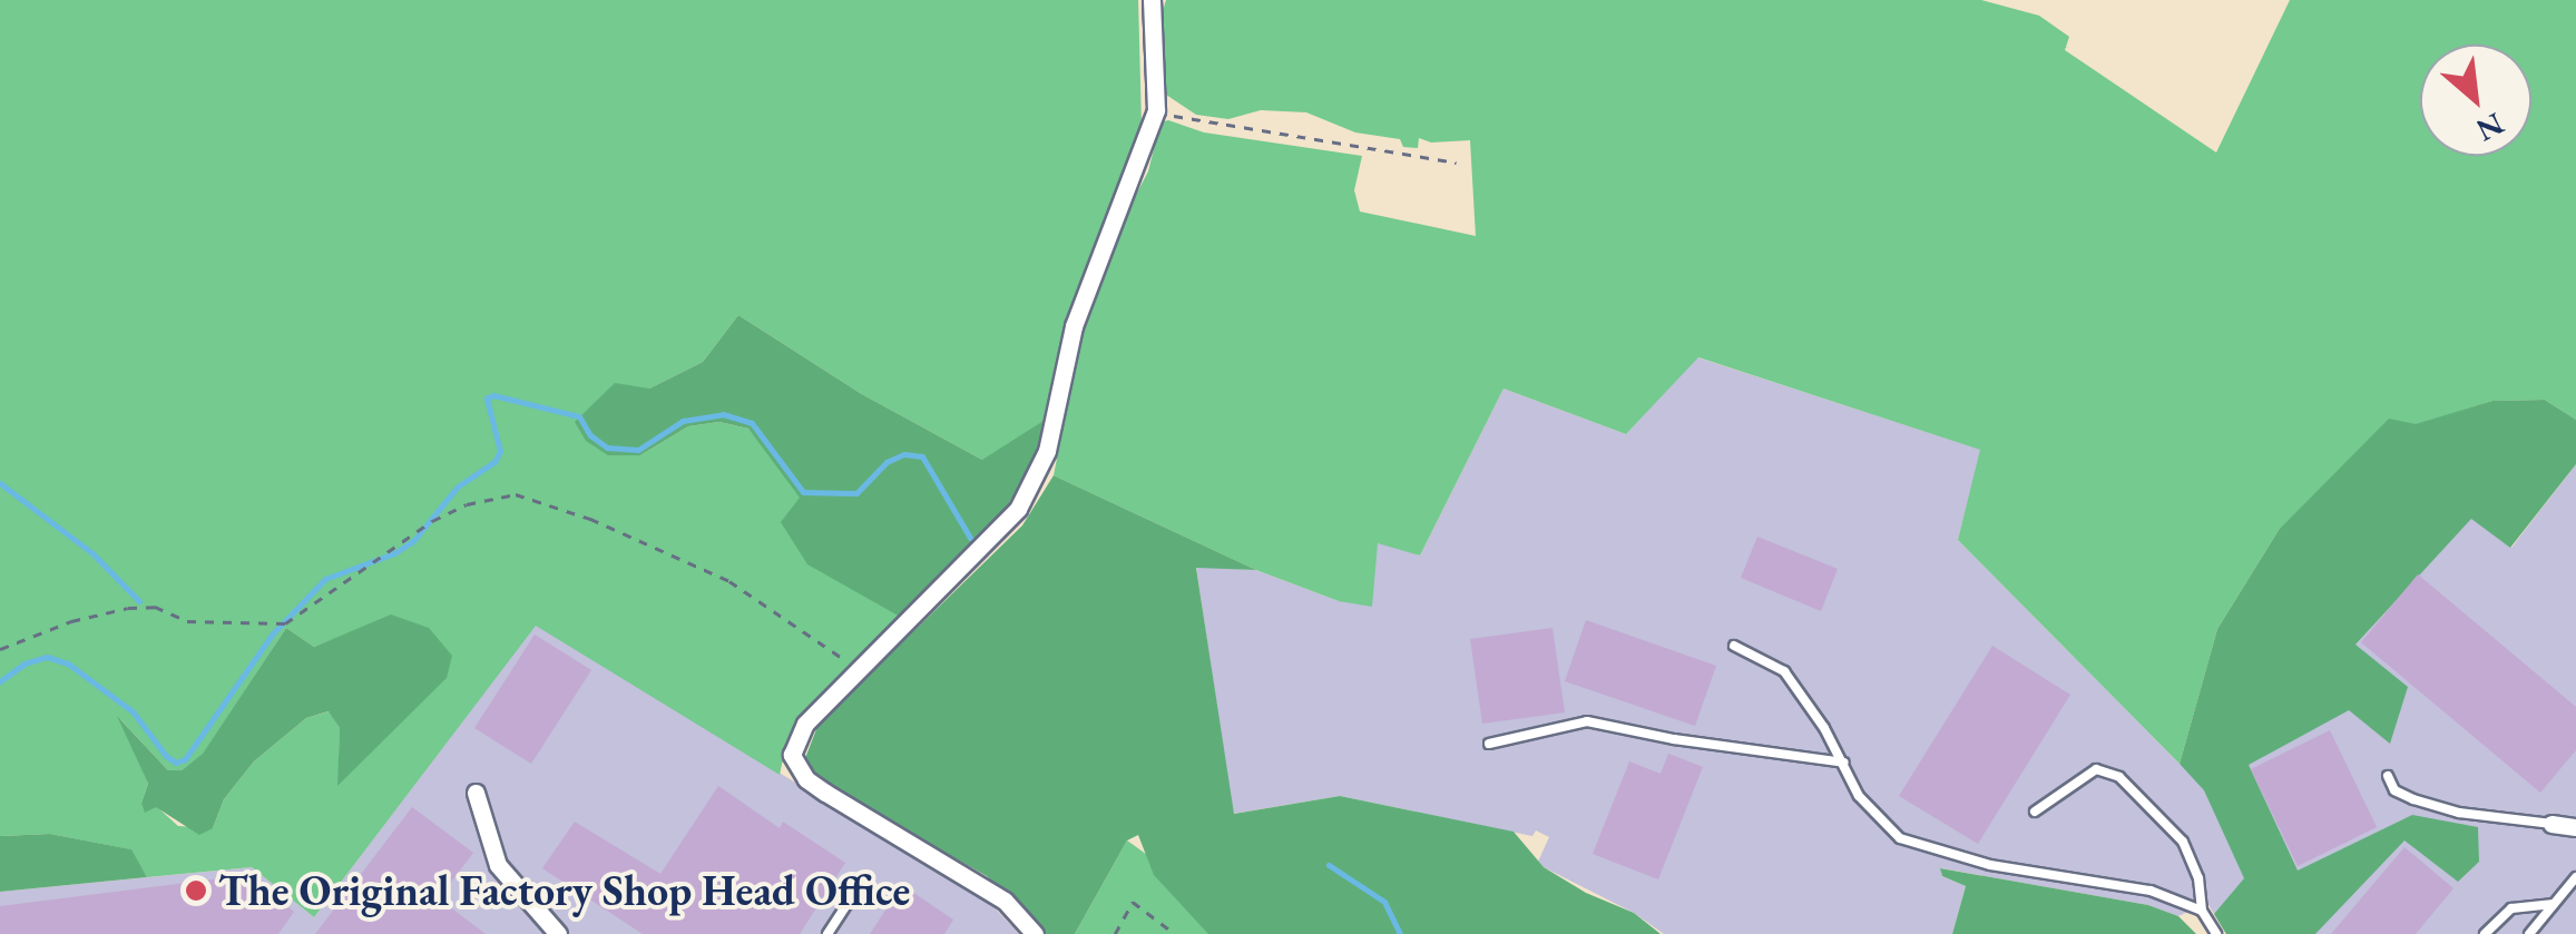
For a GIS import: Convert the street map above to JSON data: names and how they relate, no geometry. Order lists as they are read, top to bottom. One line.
{"places":["The Original Factory Shop Head Office"],"north":"bottom right"}
